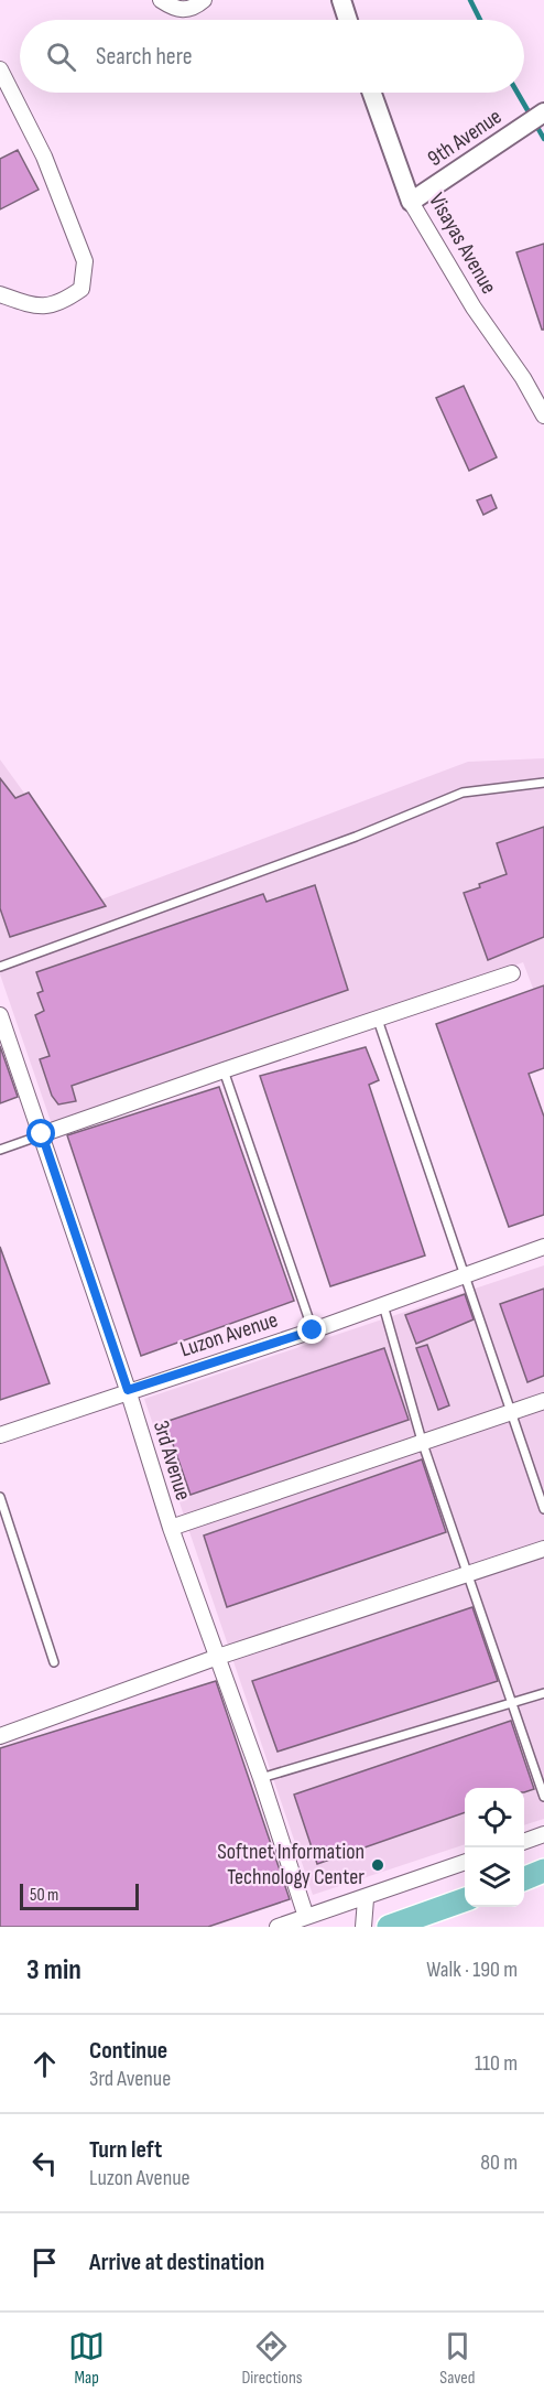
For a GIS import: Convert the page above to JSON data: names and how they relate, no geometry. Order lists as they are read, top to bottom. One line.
{"streets":{"street":["9th Avenue","Visayas Avenue","Luzon Avenue","3rd Avenue"]},"crossings":[["9th Avenue","Visayas Avenue"],["Luzon Avenue","3rd Avenue"]],"places":["Softnet Information Technology Center"],"scale_bar":"50 m","page":{"search":"Search here","scale":"50 m","heading":["3 min","Walk · 190 m"],"list":[["Continue","3rd Avenue","110 m"],["Turn left","Luzon Avenue","80 m"],"Arrive at destination"],"nav":["Map","Directions","Saved"]}}
